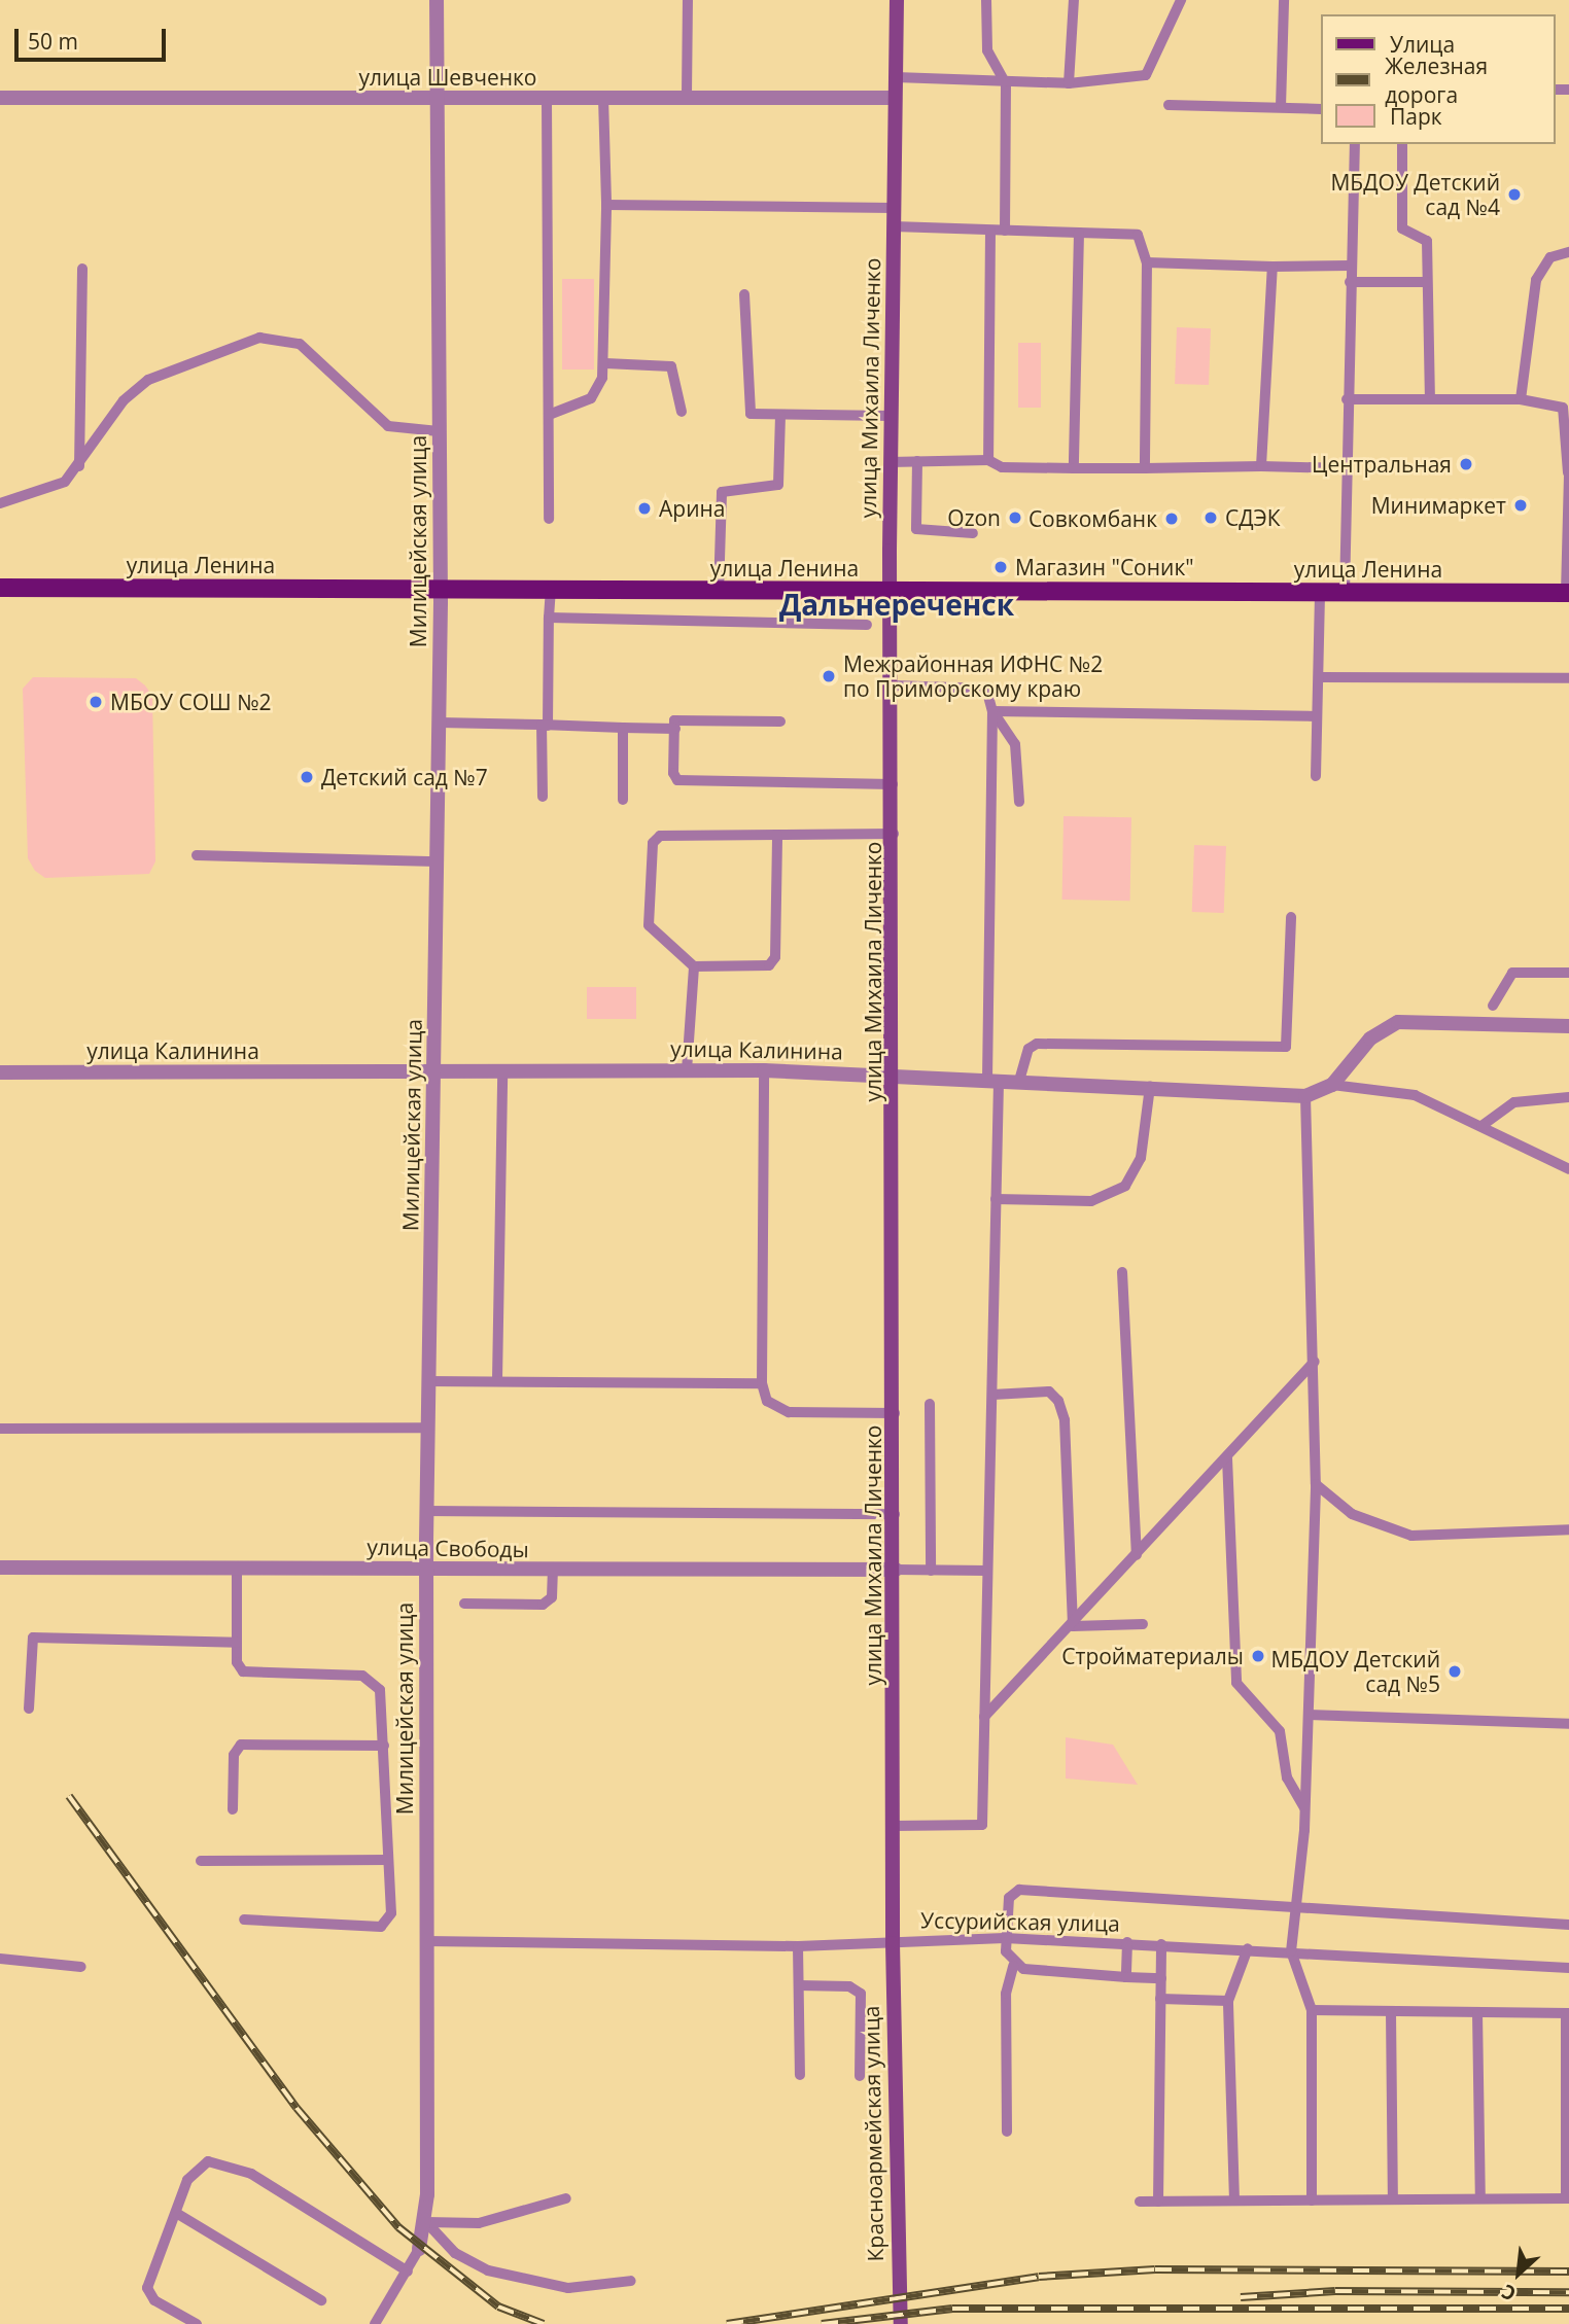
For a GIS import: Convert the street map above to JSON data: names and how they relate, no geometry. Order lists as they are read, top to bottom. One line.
{"streets":{"main road":["улица Михаила Личенко","улица Ленина","Красноармейская улица"],"street":["улица Шевченко","Милицейская улица","улица Калинина","улица Свободы"],"lane":["Уссурийская улица"]},"crossings":[["улица Шевченко","улица Михаила Личенко"],["улица Шевченко","Милицейская улица"],["улица Михаила Личенко","улица Ленина"],["улица Михаила Личенко","улица Калинина"],["улица Михаила Личенко","улица Свободы"],["улица Михаила Личенко","Уссурийская улица"],["улица Михаила Личенко","Красноармейская улица"],["Милицейская улица","улица Ленина"],["Милицейская улица","улица Калинина"],["Милицейская улица","улица Свободы"],["Милицейская улица","Уссурийская улица"],["Уссурийская улица","Красноармейская улица"]],"districts":["Дальнереченск"],"places":["МБДОУ Детский сад №4","Центральная","Минимаркет","Арина","Ozon","СДЭК","Совкомбанк","Магазин \"Соник\"","Межрайонная ИФНС №2 по Приморскому краю","МБОУ СОШ №2","Детский сад №7","Стройматериалы","МБДОУ Детский сад №5"],"legend":["Улица","Железная дорога","Парк"],"scale_bar":"50 m","north":"bottom left"}
